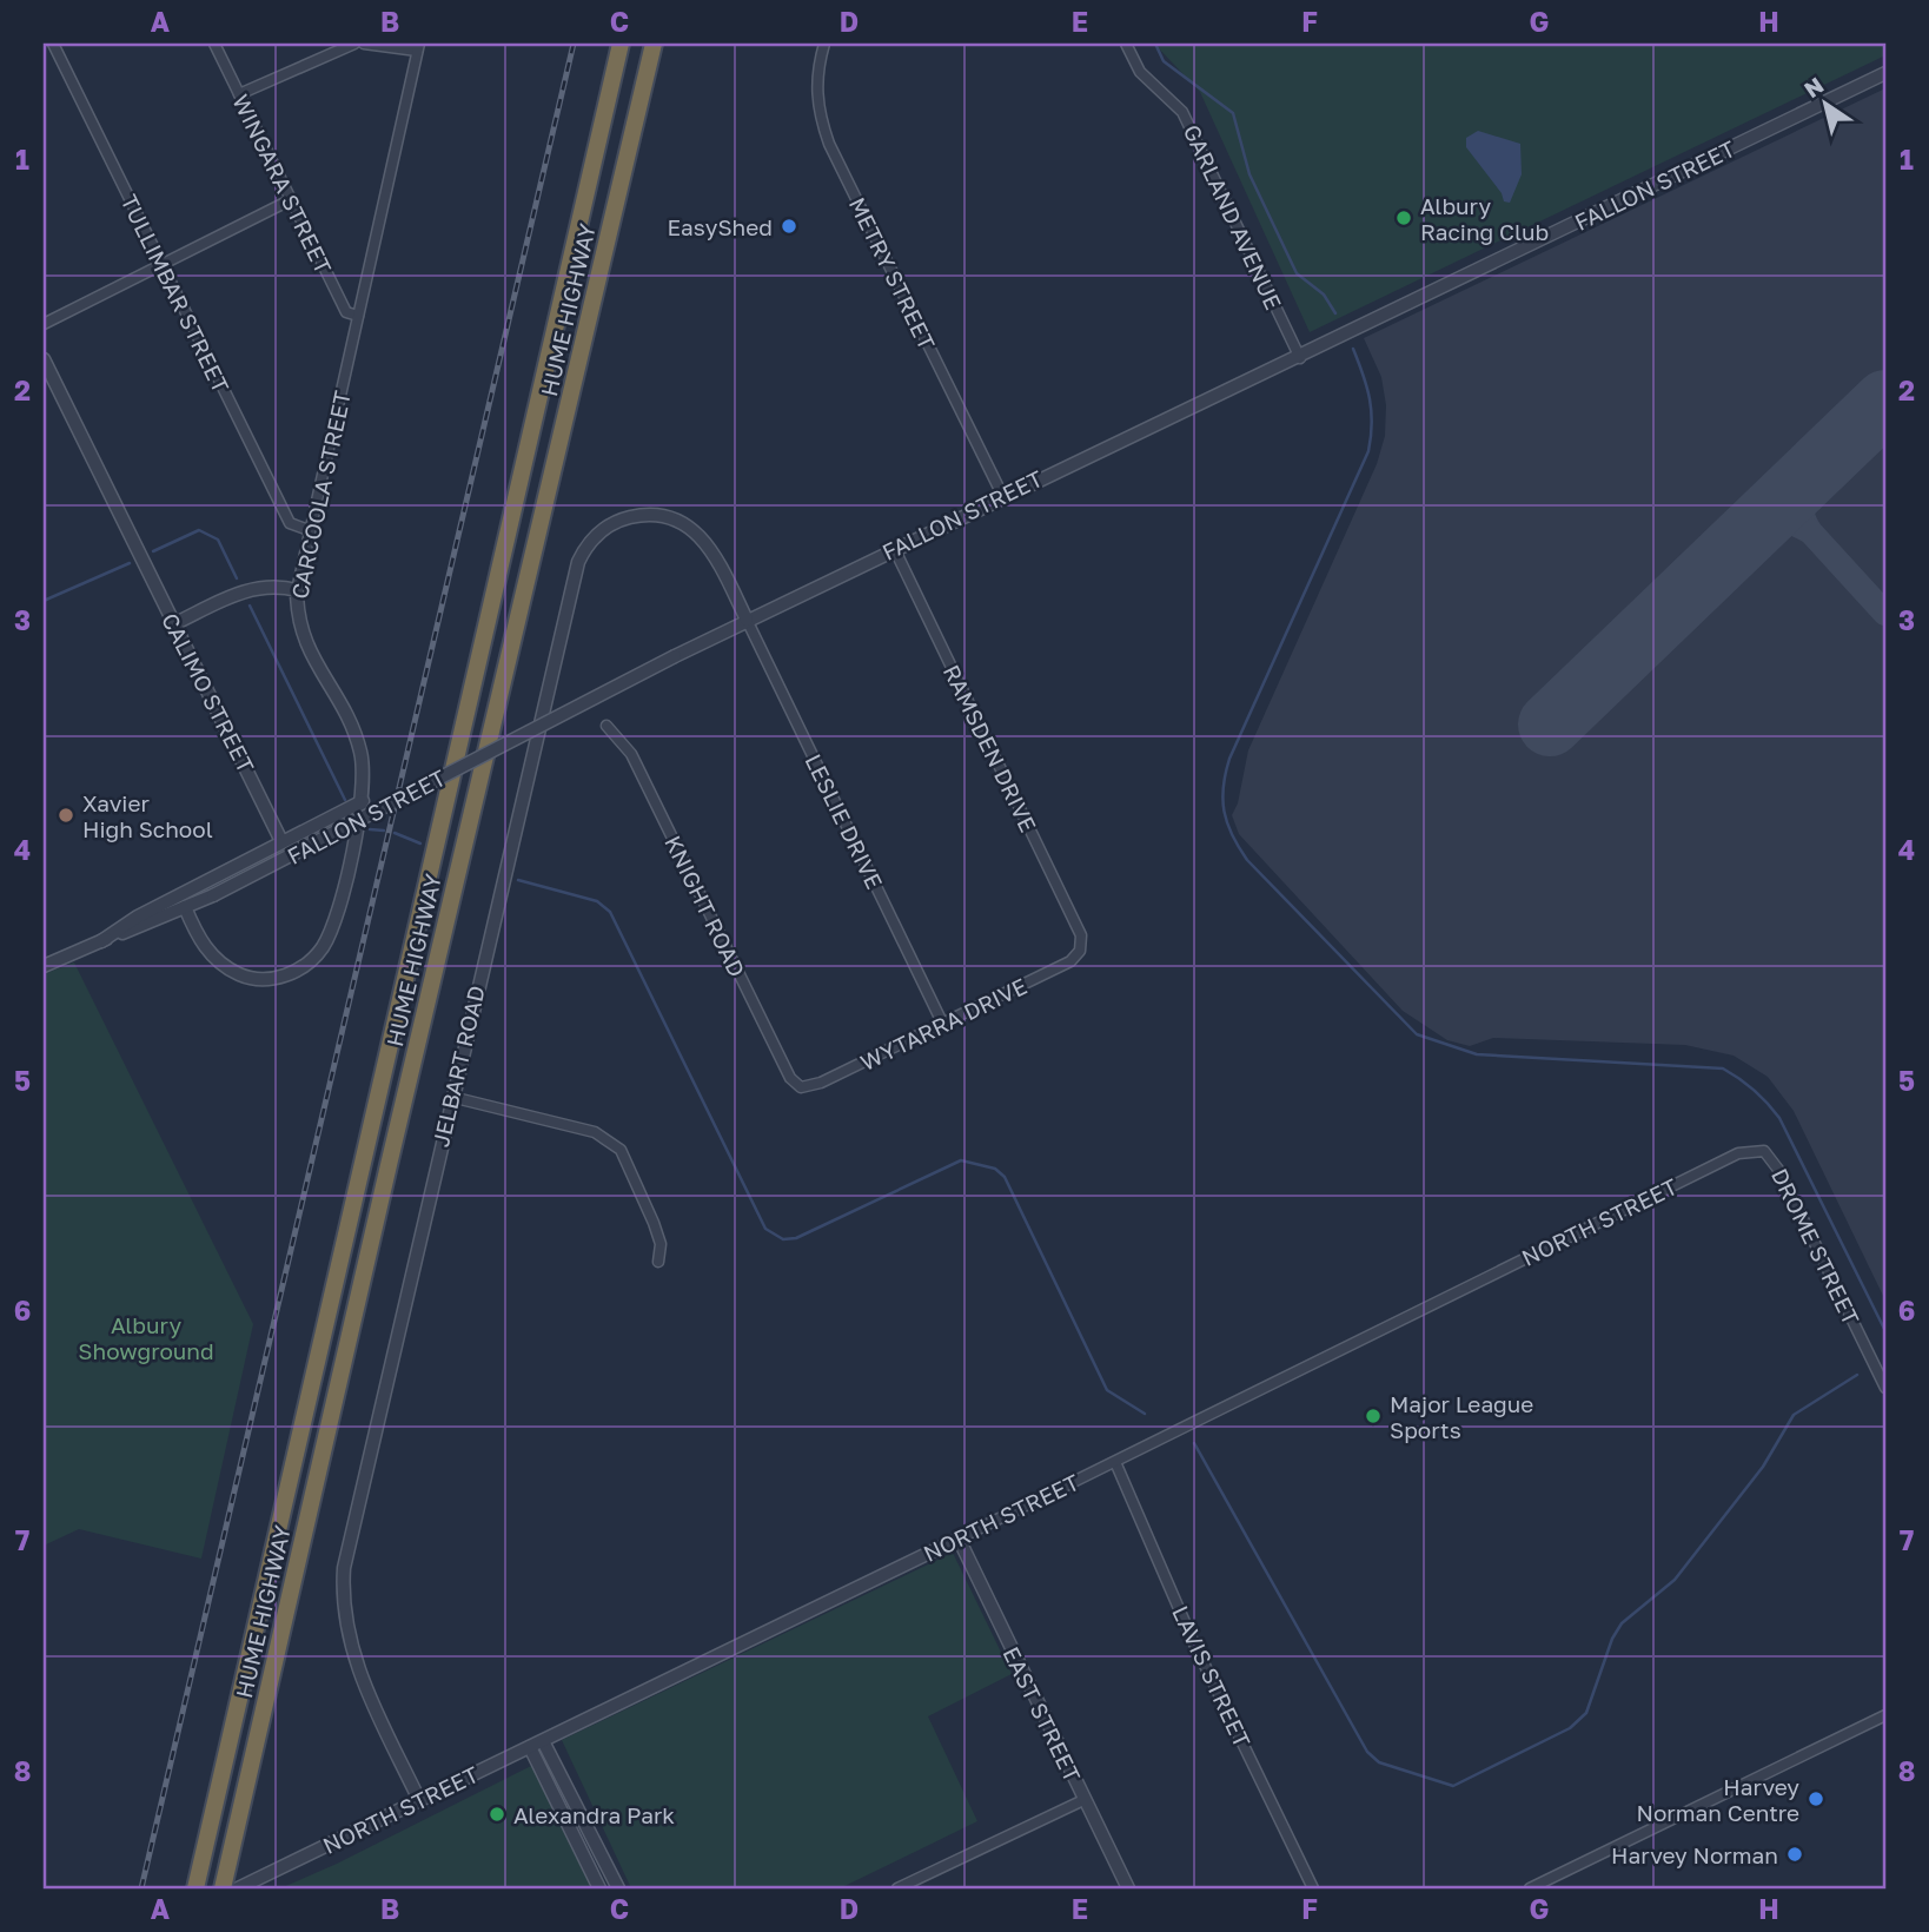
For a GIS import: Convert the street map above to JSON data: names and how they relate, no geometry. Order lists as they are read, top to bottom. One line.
{"streets":{"highway":["HUME HIGHWAY"],"street":["WINGARA STREET","FALLON STREET","GARLAND AVENUE","METRY STREET","TULLIMBAR STREET","CARCOOLA STREET","CALIMO STREET","RAMSDEN DRIVE","LESLIE DRIVE","KNIGHT ROAD","WYTARRA DRIVE","JELBART ROAD","NORTH STREET","DROME STREET","LAVIS STREET","EAST STREET"]},"crossings":[["WINGARA STREET","CARCOOLA STREET"],["FALLON STREET","GARLAND AVENUE"],["FALLON STREET","METRY STREET"],["FALLON STREET","CARCOOLA STREET"],["FALLON STREET","RAMSDEN DRIVE"],["FALLON STREET","LESLIE DRIVE"],["FALLON STREET","JELBART ROAD"],["TULLIMBAR STREET","CARCOOLA STREET"],["RAMSDEN DRIVE","WYTARRA DRIVE"],["LESLIE DRIVE","WYTARRA DRIVE"],["LESLIE DRIVE","JELBART ROAD"],["KNIGHT ROAD","WYTARRA DRIVE"],["JELBART ROAD","NORTH STREET"],["NORTH STREET","DROME STREET"],["NORTH STREET","LAVIS STREET"],["NORTH STREET","EAST STREET"]],"parks":["Albury Showground"],"places":["Albury Racing Club","EasyShed","Xavier High School","Major League Sports","Harvey Norman Centre","Alexandra Park","Harvey Norman"],"north":"top left","grid":{"columns":["A","B","C","D","E","F","G","H"],"rows":["1","2","3","4","5","6","7","8"]}}
